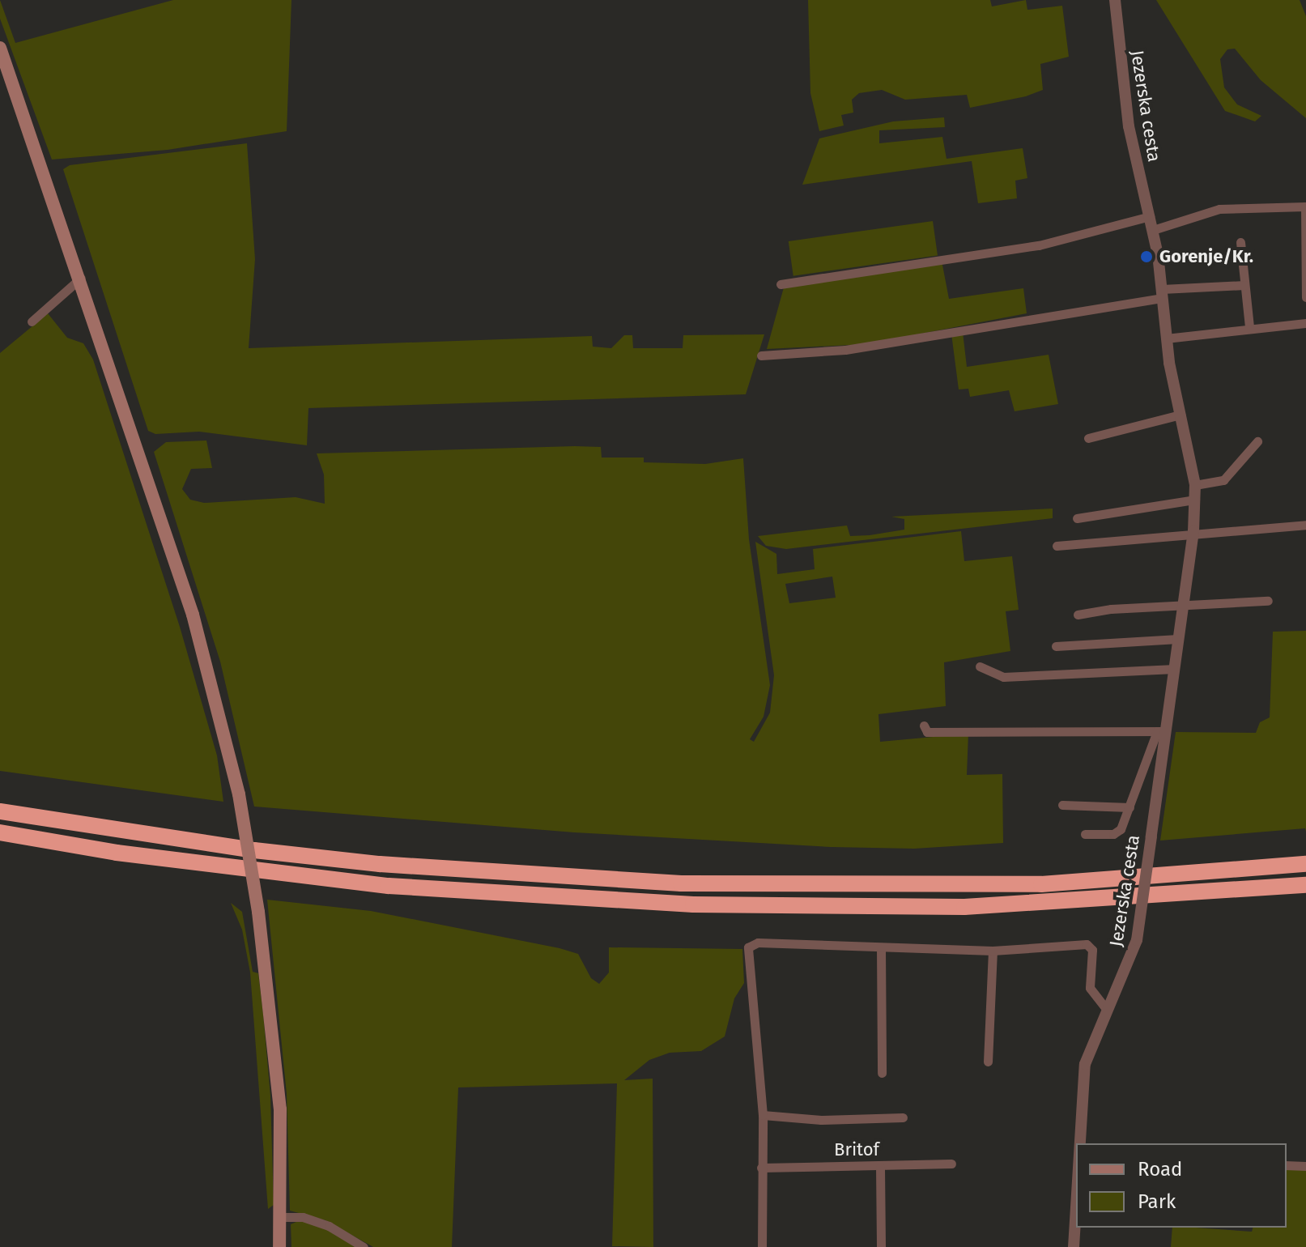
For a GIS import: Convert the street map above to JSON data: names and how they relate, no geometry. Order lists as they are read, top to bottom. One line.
{"streets":{"street":["Jezerska cesta","Britof"]},"places":["Gorenje/Kr."],"legend":["Road","Park"]}
